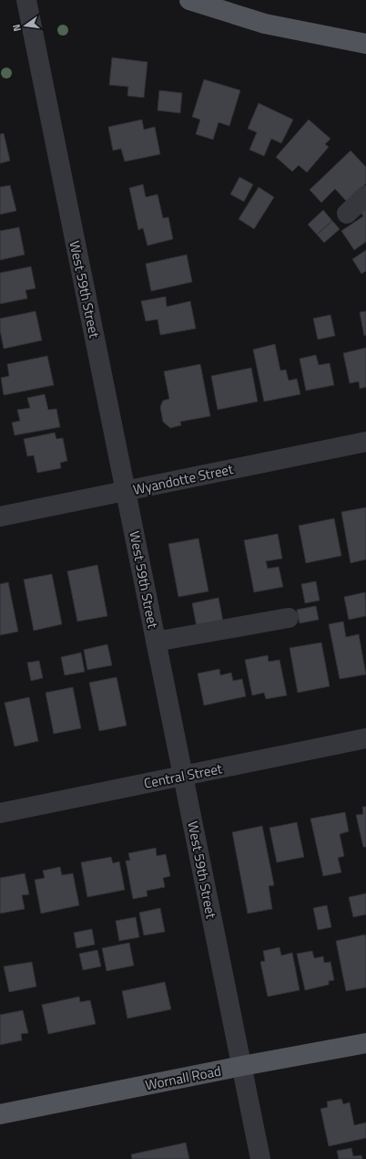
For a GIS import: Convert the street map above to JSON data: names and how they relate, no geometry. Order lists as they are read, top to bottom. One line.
{"streets":{"main road":["Wornall Road"],"street":["West 59th Street","Wyandotte Street","Central Street"]},"crossings":[["West 59th Street","Wyandotte Street"],["West 59th Street","Central Street"],["West 59th Street","Wornall Road"]],"north":"left"}
